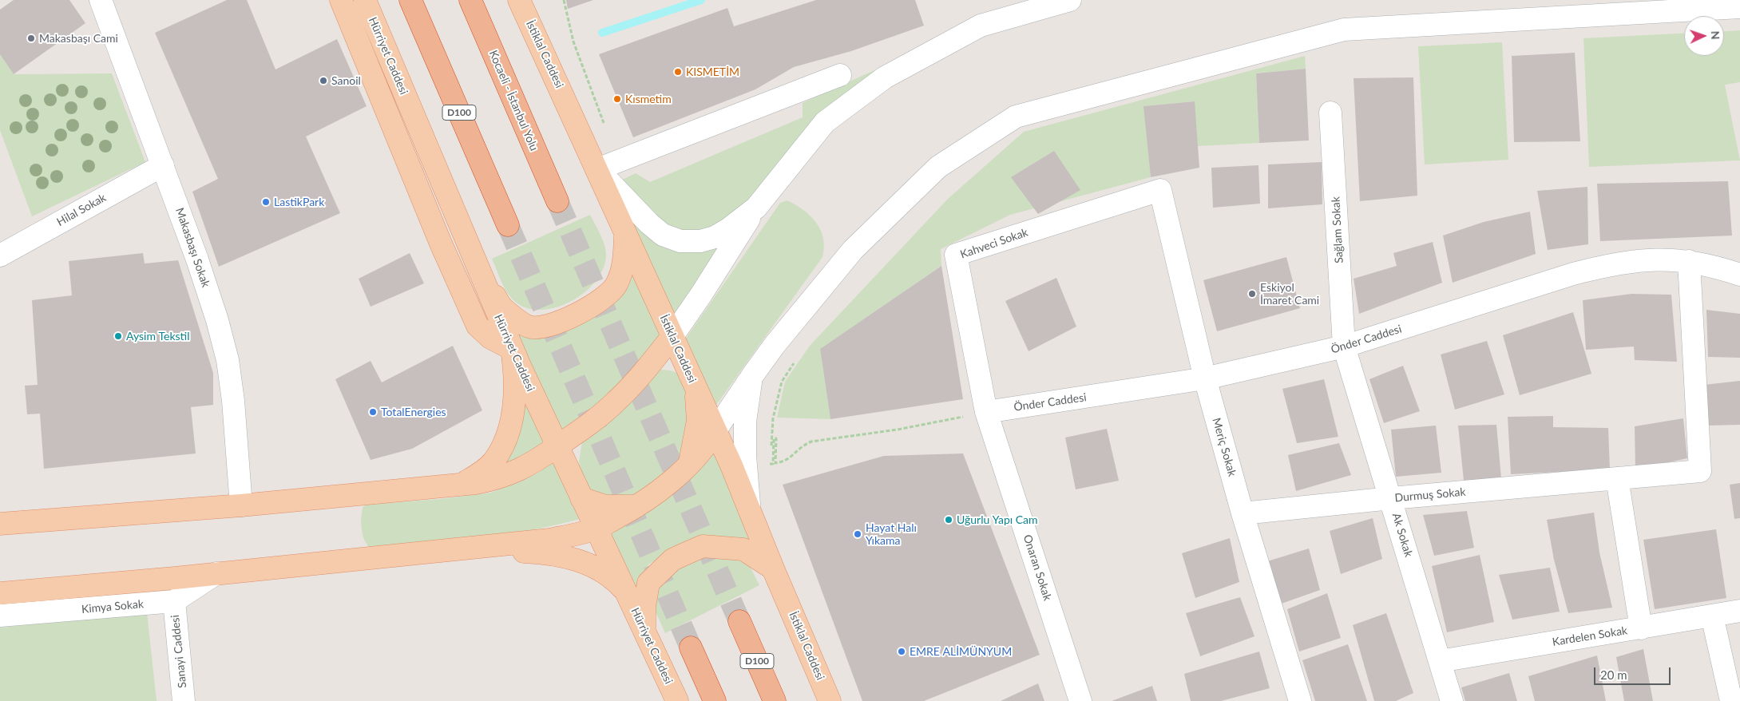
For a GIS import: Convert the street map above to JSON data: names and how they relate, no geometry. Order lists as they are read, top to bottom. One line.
{"streets":{"highway":["Kocaeli - İstanbul Yolu","D100"],"main road":["İstiklal Caddesi","Hürriyet Caddesi"],"street":["Hilal Sokak","Sağlam Sokak","Kahveci Sokak","Makasbaşı Sokak","Önder Caddesi","Meriç Sokak","Durmuş Sokak","Ak Sokak","Onaran Sokak","Kimya Sokak","Kardelen Sokak","Sanayi Caddesi"]},"crossings":[["İstiklal Caddesi","Hürriyet Caddesi"],["Hilal Sokak","Makasbaşı Sokak"],["Sağlam Sokak","Önder Caddesi"],["Sağlam Sokak","Ak Sokak"],["Kahveci Sokak","Önder Caddesi"],["Kahveci Sokak","Meriç Sokak"],["Kahveci Sokak","Onaran Sokak"],["Önder Caddesi","Meriç Sokak"],["Önder Caddesi","Durmuş Sokak"],["Önder Caddesi","Ak Sokak"],["Önder Caddesi","Onaran Sokak"],["Meriç Sokak","Durmuş Sokak"],["Durmuş Sokak","Ak Sokak"],["Ak Sokak","Kardelen Sokak"],["Kimya Sokak","Sanayi Caddesi"]],"places":["Makasbaşı Cami","KISMETİM","Sanoil","Kısmetim","LastikPark","Eskiyol İmaret Cami","Aysim Tekstil","TotalEnergies","Uğurlu Yapı Cam","Hayat Halı Yıkama","EMRE ALİMÜNYUM"],"scale_bar":"20 m","north":"right"}
